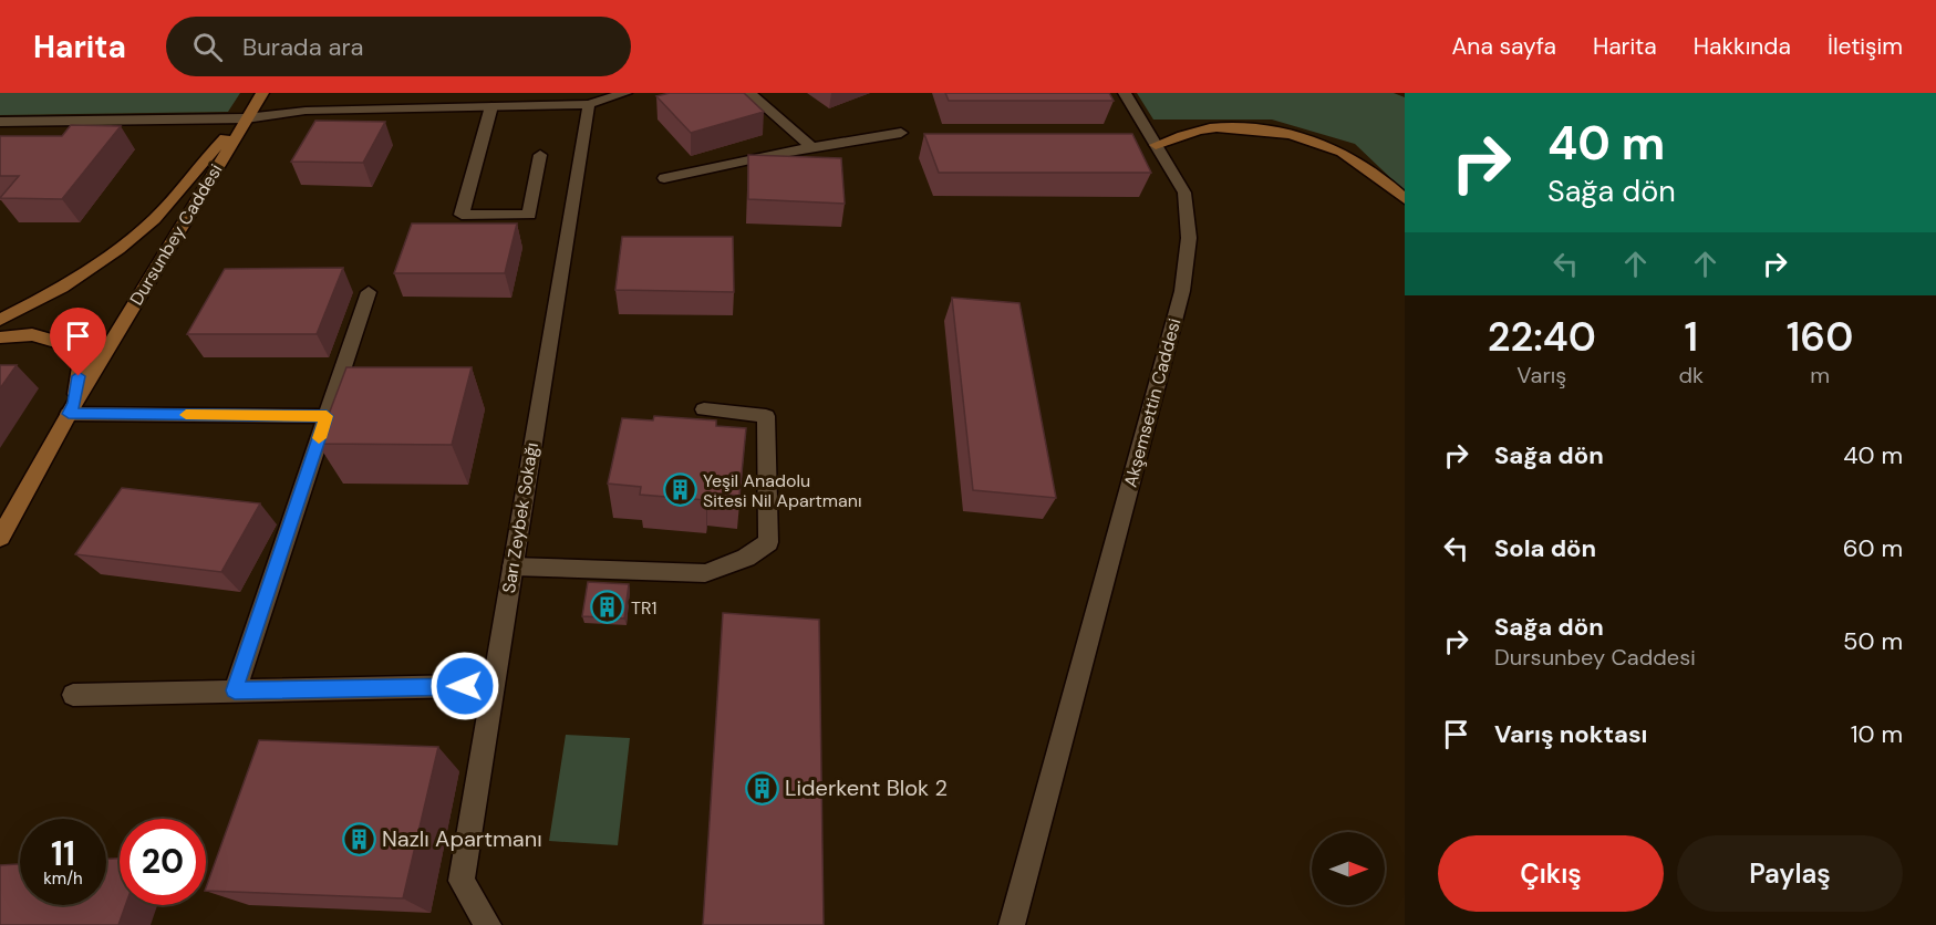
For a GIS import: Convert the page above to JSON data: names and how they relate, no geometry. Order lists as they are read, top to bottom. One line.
{"streets":{"main road":["Dursunbey Caddesi"],"street":["Akşemsettin Caddesi","Sarı Zeybek Sokağı"]},"places":{"building":["Yeşil Anadolu Sitesi Nil Apartmanı","TR1","Liderkent Blok 2","Nazlı Apartmanı"]},"north":"right","page":{"header":"Harita","search":"Burada ara","nav":["Ana sayfa","Harita","Hakkında","İletişim"],"turn":["40 m","Sağa dön"],"eta":["22:40","Varış","1","dk","160","m"],"list":[{"name":"Sağa dön","value":"40 m"},{"name":"Sola dön","value":"60 m"},{"name":"Sağa dön","note":"Dursunbey Caddesi","value":"50 m"},{"name":"Varış noktası","value":"10 m"}],"speed":"11 km/h","limit":"20","buttons":["Çıkış","Paylaş"]}}
